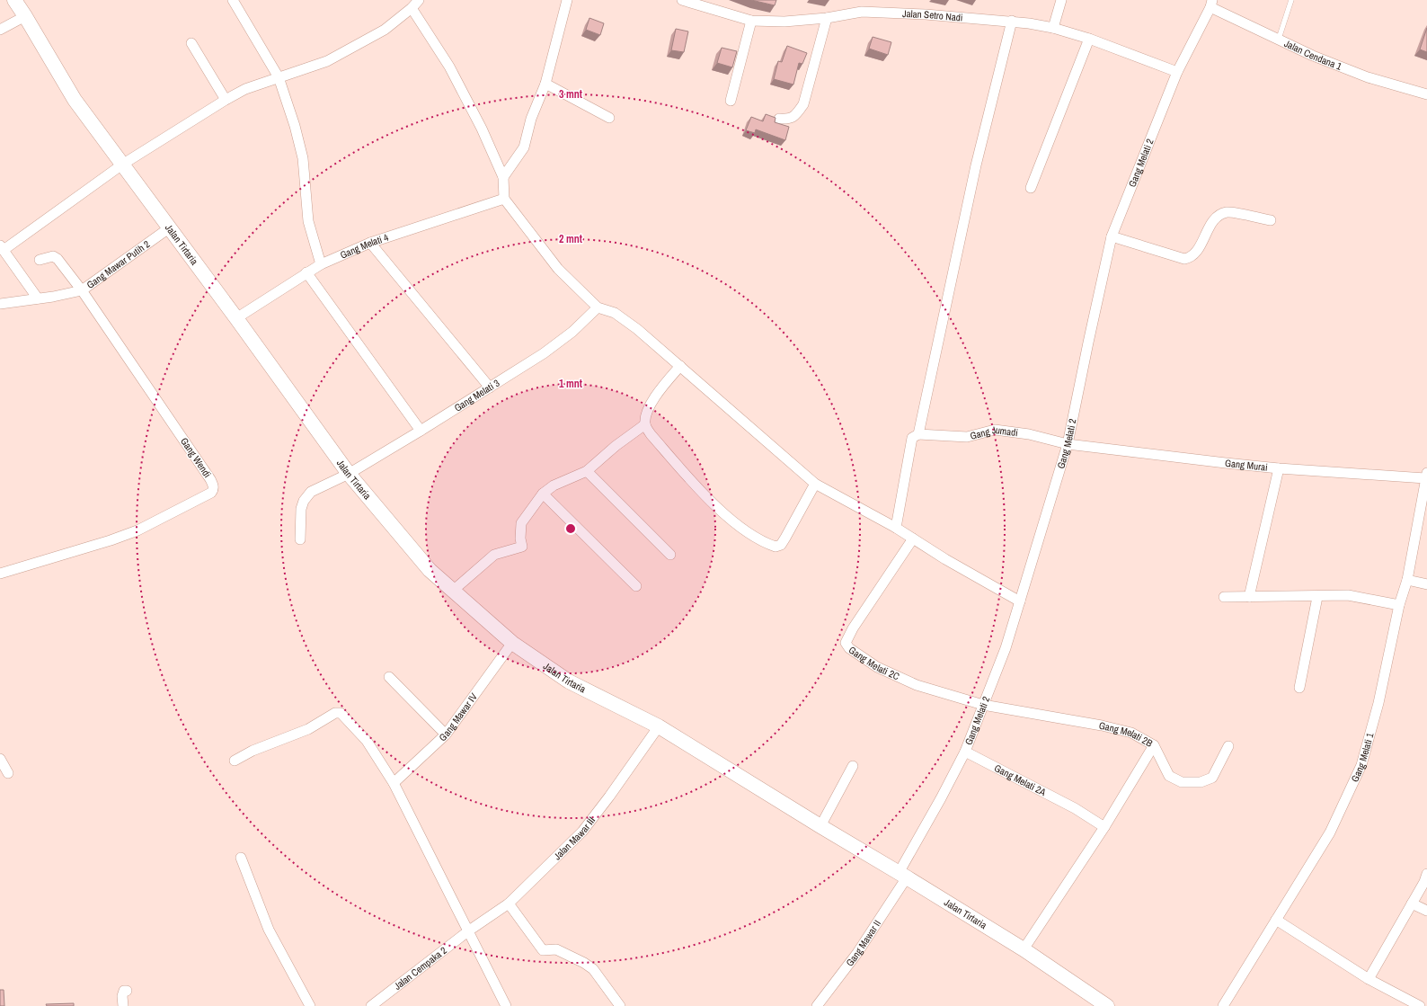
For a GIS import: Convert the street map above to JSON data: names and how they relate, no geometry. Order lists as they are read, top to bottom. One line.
{"streets":{"street":["Jalan Setro Nadi","Jalan Cendana 1","Gang Melati 2","Jalan Tirtaria","Gang Melati 4","Gang Mawar Putih 2","Gang Melati 3","Gang Jumadi","Gang Wendi","Gang Murai","Gang Melati 2C","Gang Mawar IV","Gang Melati 2B","Gang Melati 1","Gang Melati 2A","Jalan Mawar III","Gang Mawar II","Jalan Cempaka 2"]},"crossings":[["Jalan Setro Nadi","Gang Melati 2"],["Jalan Cendana 1","Gang Melati 2"],["Gang Melati 2","Jalan Tirtaria"],["Gang Melati 2","Gang Jumadi"],["Gang Melati 2","Gang Murai"],["Gang Melati 2","Gang Melati 2C"],["Gang Melati 2","Gang Melati 2B"],["Gang Melati 2","Gang Melati 2A"],["Gang Melati 2","Gang Mawar II"],["Jalan Tirtaria","Gang Melati 4"],["Jalan Tirtaria","Gang Mawar Putih 2"],["Jalan Tirtaria","Gang Melati 3"],["Jalan Tirtaria","Gang Mawar IV"],["Jalan Tirtaria","Jalan Mawar III"],["Jalan Tirtaria","Gang Mawar II"],["Gang Mawar Putih 2","Gang Wendi"],["Gang Jumadi","Gang Murai"],["Gang Murai","Gang Melati 1"],["Gang Melati 2C","Gang Melati 2B"],["Jalan Mawar III","Jalan Cempaka 2"]],"rings":["3 mnt","2 mnt","1 mnt"]}
